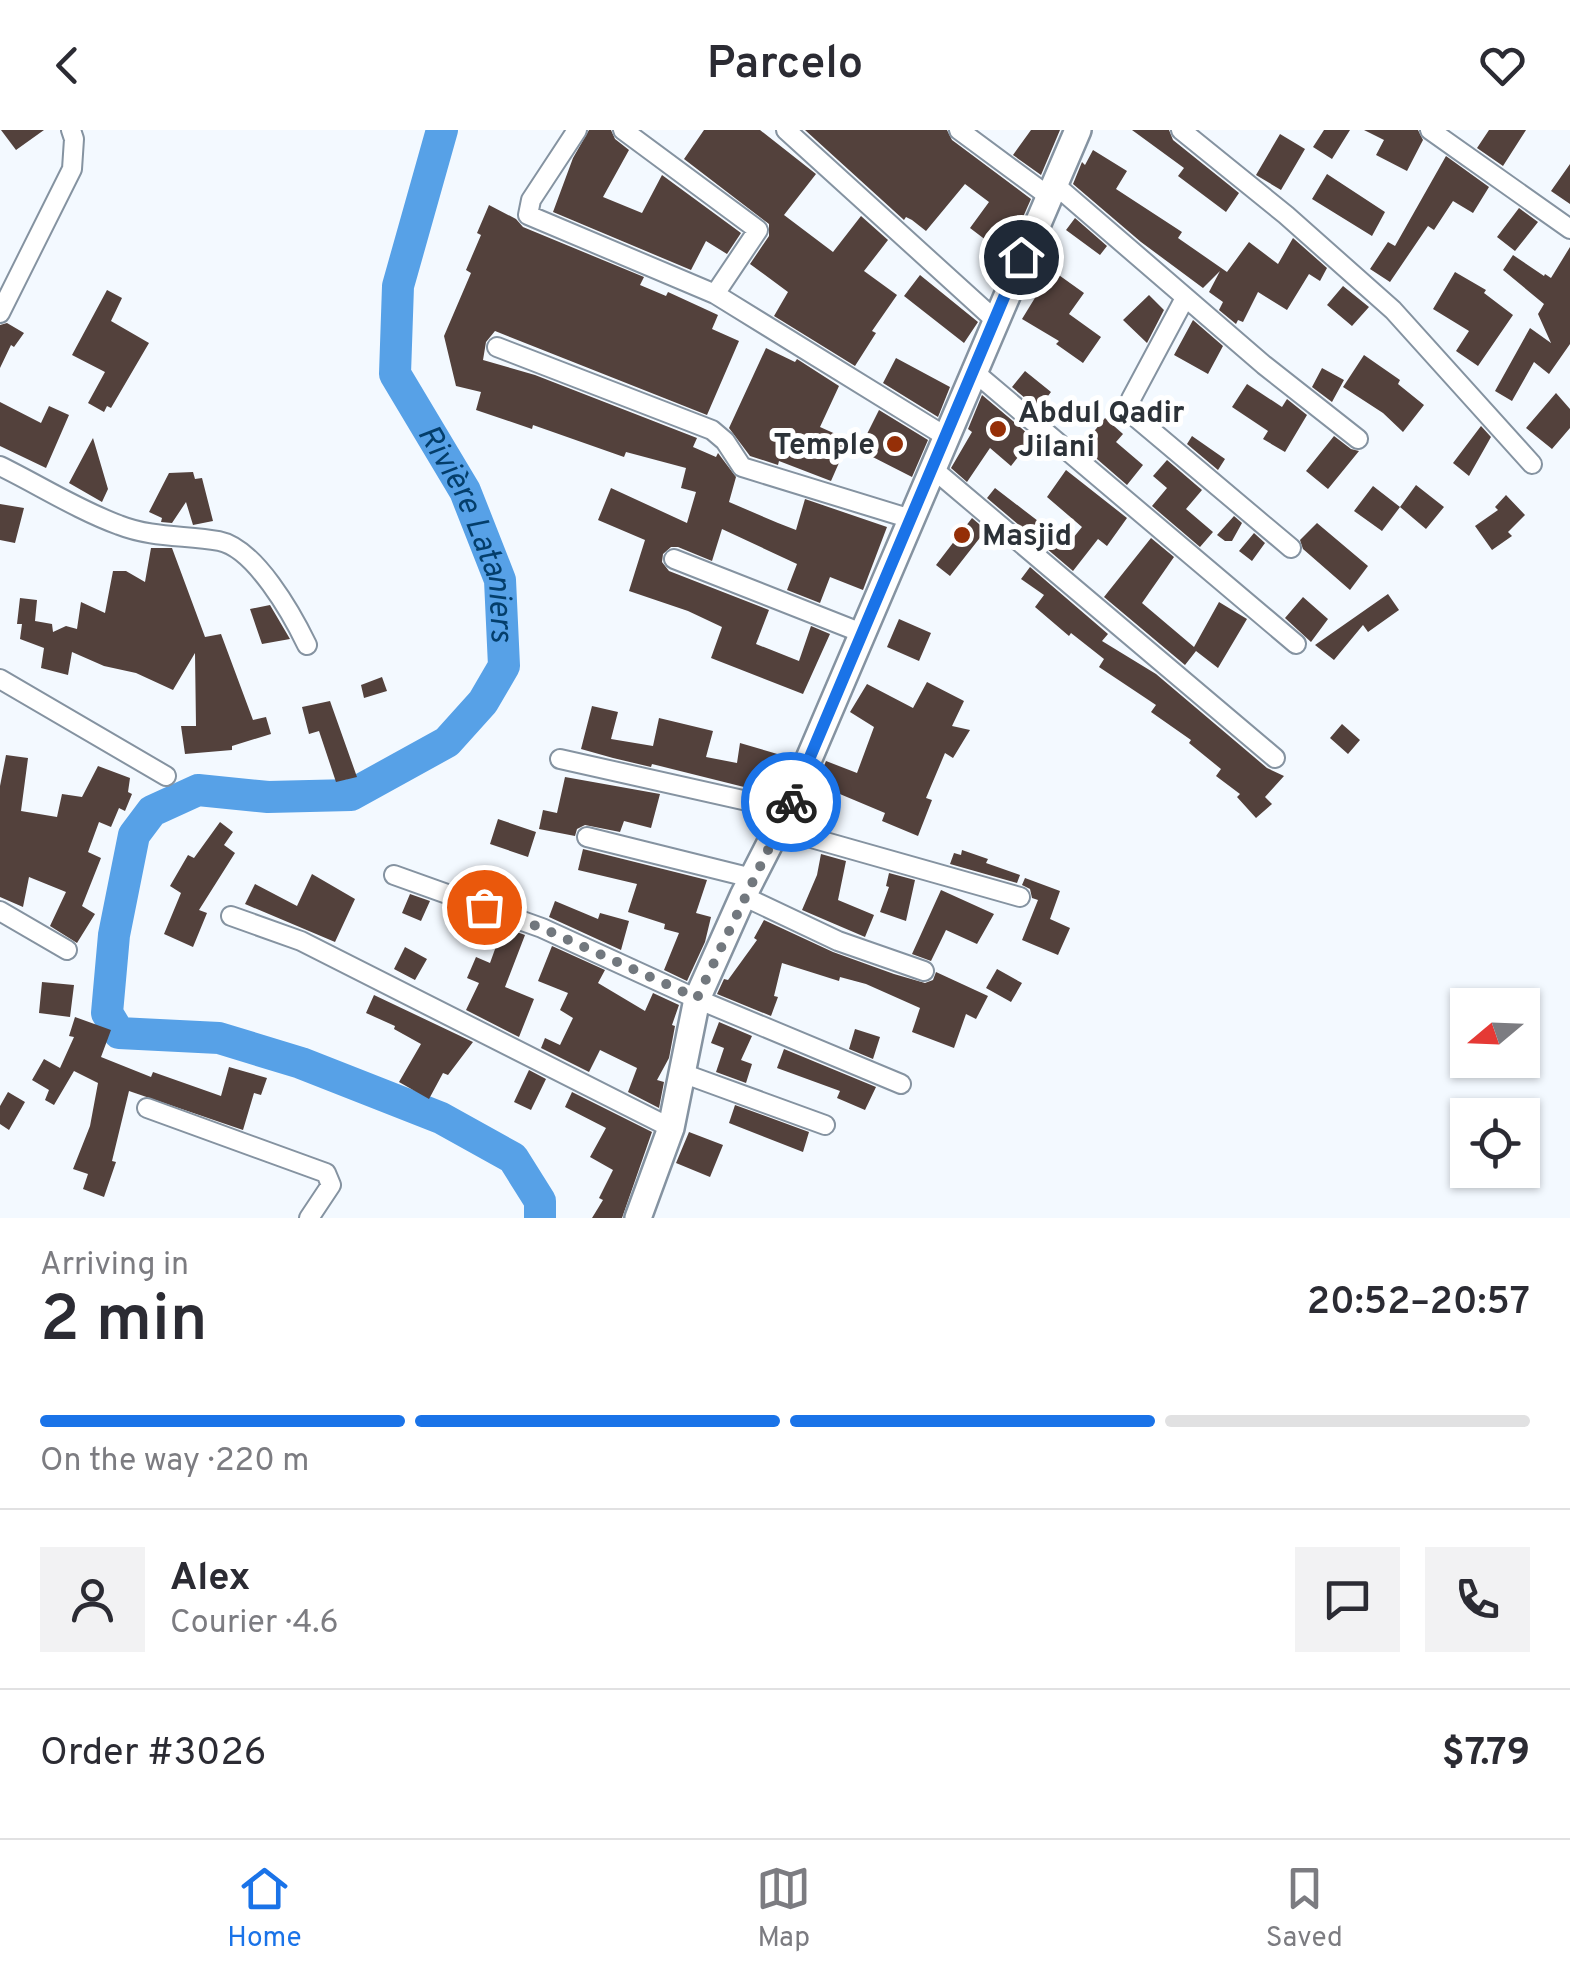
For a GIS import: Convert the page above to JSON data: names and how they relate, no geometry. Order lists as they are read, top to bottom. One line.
{"water":["Rivière Lataniers"],"places":["Abdul Qadir Jilani","Temple","Masjid"],"north":"left","page":{"header":"Parcelo","heading":["2 min","Arriving in","20:52–20:57"],"panel":["Alex","Courier · 4.6","Order #3026","$7.79"],"bar":"On the way · 220 m","tabs":["Home","Map","Saved"]}}
